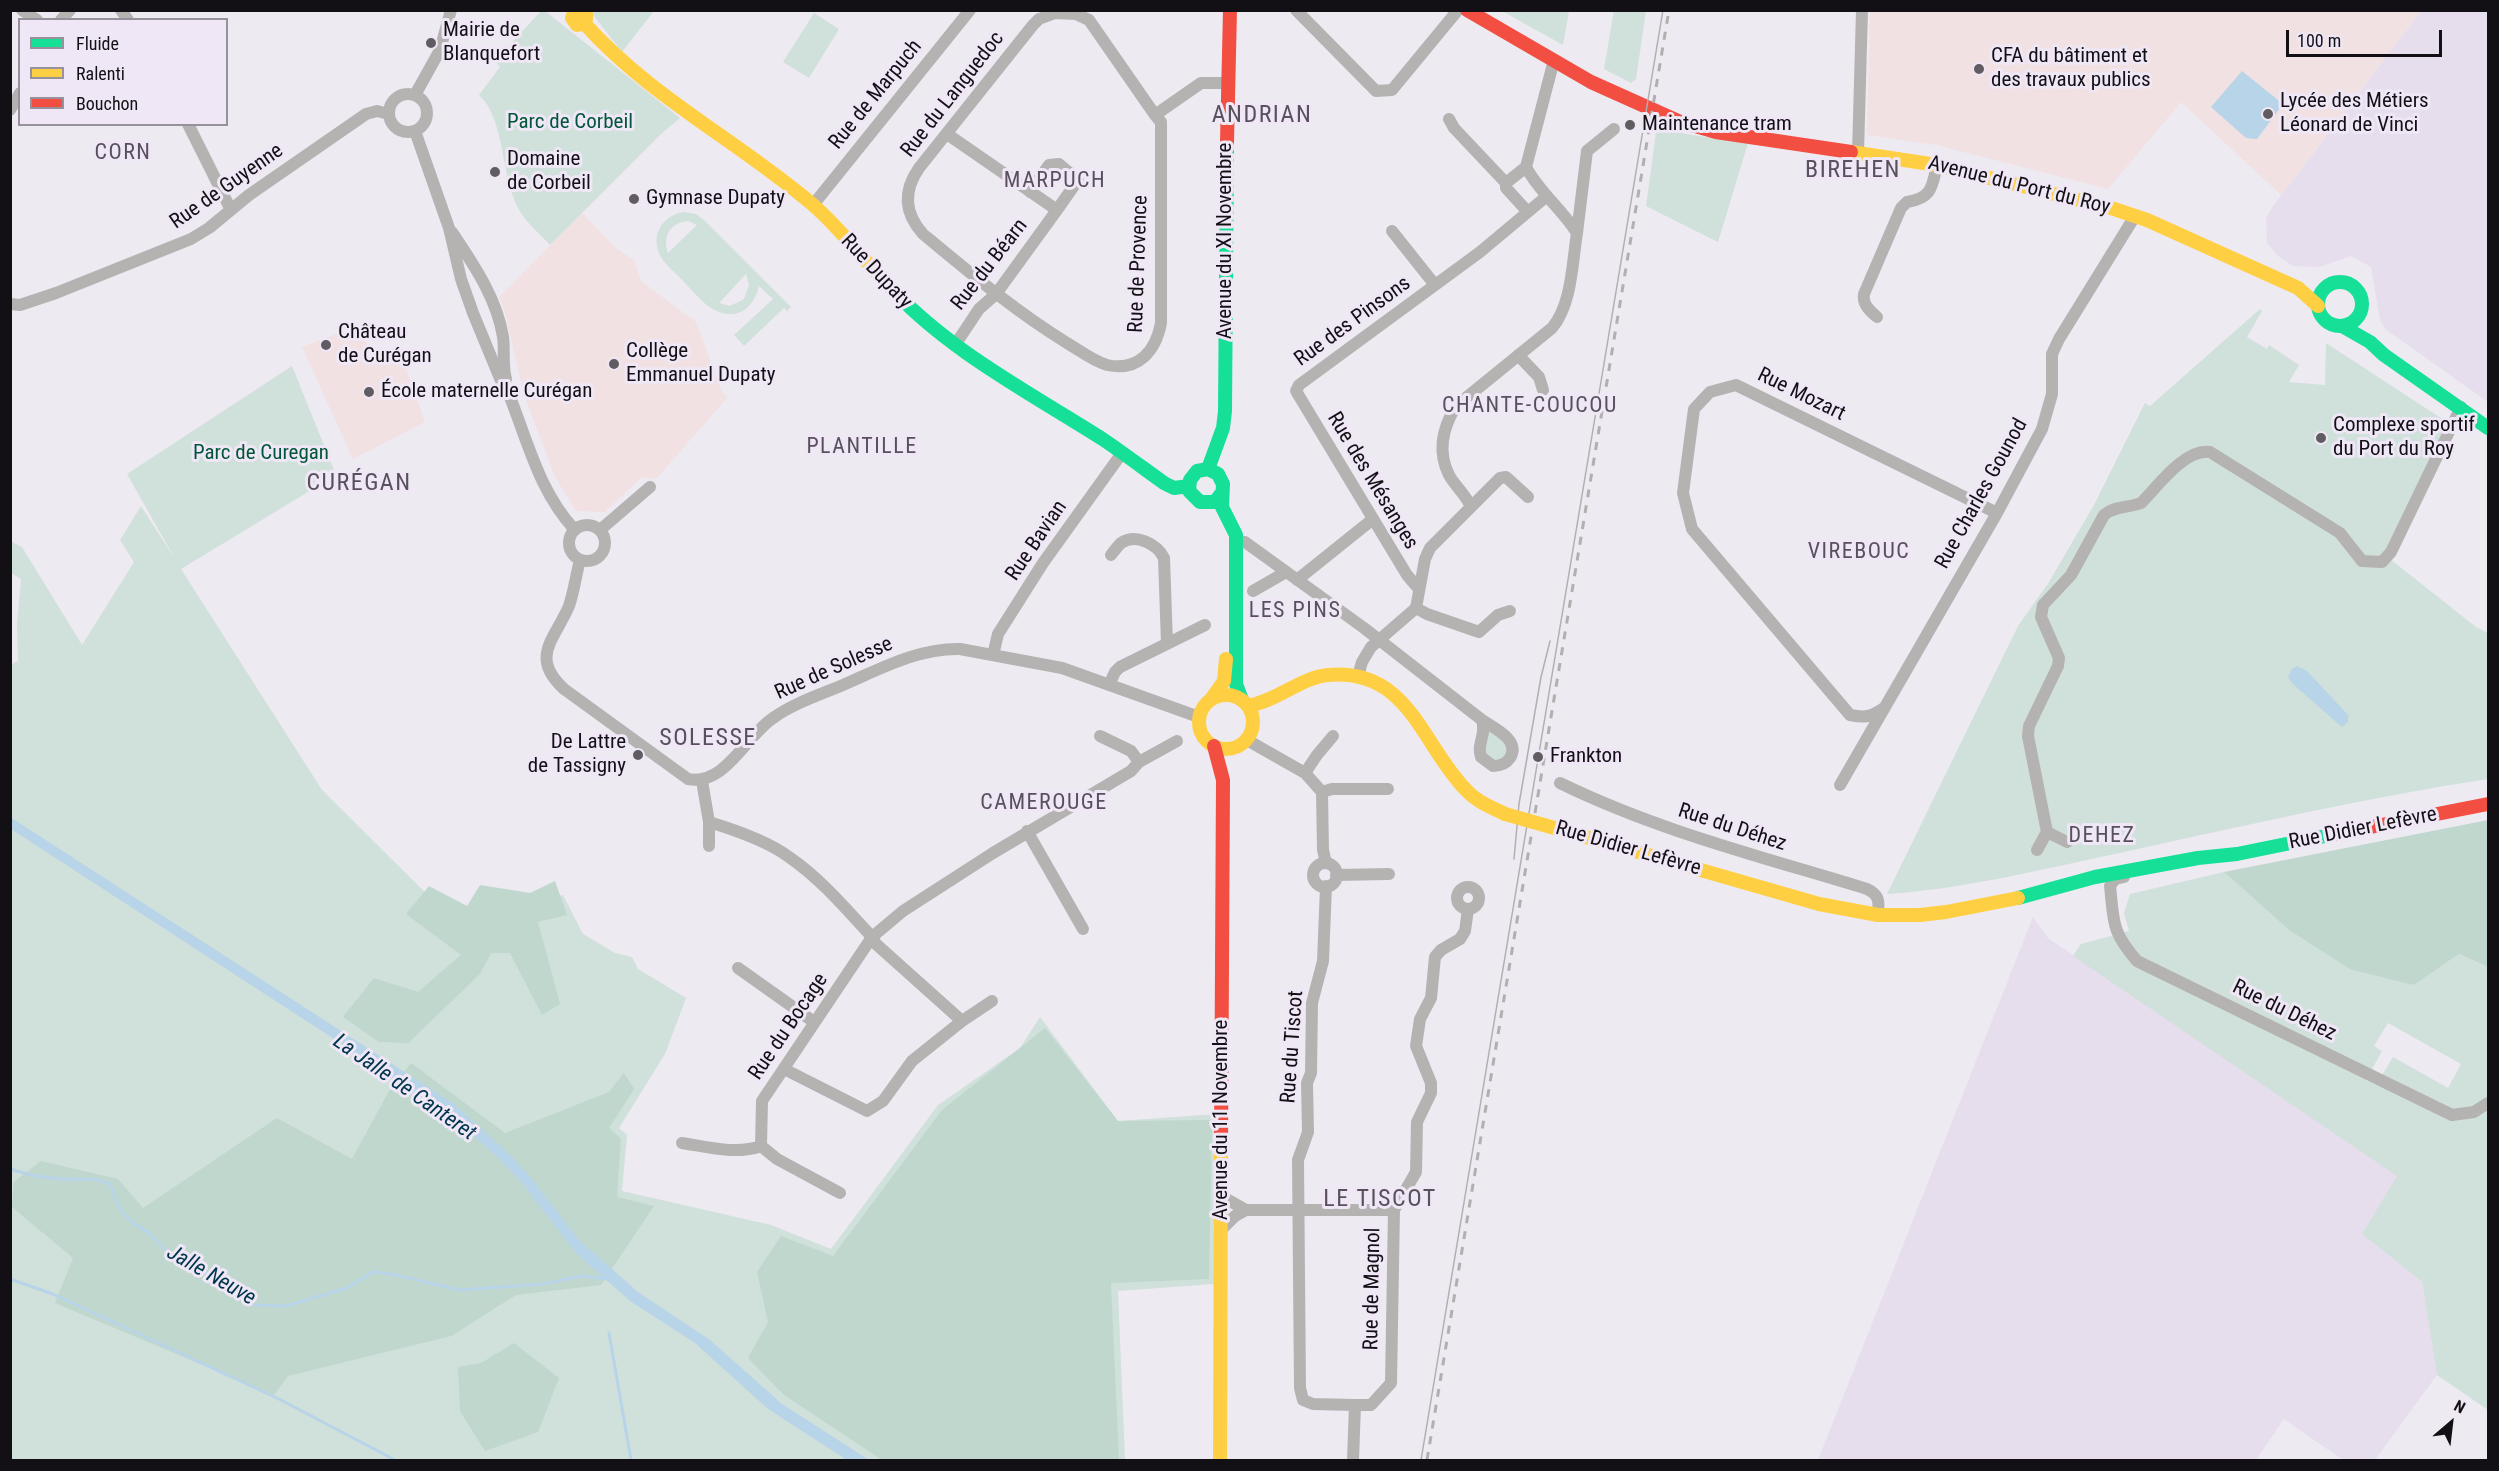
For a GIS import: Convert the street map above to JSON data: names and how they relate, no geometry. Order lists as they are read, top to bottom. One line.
{"streets":{"main road":["Avenue du Port du Roy","Avenue du XI Novembre","Rue Dupaty","Rue Didier Lefèvre","Avenue du 11 Novembre"],"street":["Rue de Marpuch","Rue du Languedoc","Rue de Guyenne","Rue de Provence","Rue du Béarn","Rue des Pinsons","Rue Mozart","Rue des Mésanges","Rue Charles Gounod","Rue Bavian","Rue de Solesse","Rue du Déhez","Rue du Bocage","Rue du Tiscot","Rue de Magnol"]},"crossings":[["Rue de Marpuch","Rue Dupaty"],["Rue du Languedoc","Rue de Provence"],["Rue du Languedoc","Rue du Béarn"],["Avenue du Port du Roy","Rue Charles Gounod"],["Avenue du XI Novembre","Rue Dupaty"],["Rue de Provence","Rue du Béarn"],["Rue du Béarn","Rue Dupaty"],["Rue Dupaty","Rue Bavian"],["Rue des Pinsons","Rue des Mésanges"],["Rue Mozart","Rue Charles Gounod"],["Rue Bavian","Rue de Solesse"],["Rue de Solesse","Rue Didier Lefèvre"],["Rue de Solesse","Avenue du 11 Novembre"],["Rue du Déhez","Rue Didier Lefèvre"],["Rue Didier Lefèvre","Avenue du 11 Novembre"],["Rue du Tiscot","Rue de Magnol"],["Avenue du 11 Novembre","Rue de Magnol"]],"districts":["ANDRIAN","CORN","BIREHEN","MARPUCH","CHANTE-COUCOU","PLANTILLE","CURÉGAN","VIREBOUC","LES PINS","SOLESSE","CAMEROUGE","DEHEZ","LE TISCOT"],"water":["La Jalle de Canteret","Jalle Neuve"],"parks":["Parc de Corbeil","Parc de Curegan"],"places":["Mairie de Blanquefort","CFA du bâtiment et des travaux publics","Lycée des Métiers Léonard de Vinci","Maintenance tram","Domaine de Corbeil","Gymnase Dupaty","Château de Curégan","Collège Emmanuel Dupaty","École maternelle Curégan","Complexe sportif du Port du Roy","De Lattre de Tassigny","Frankton"],"legend":["Fluide","Ralenti","Bouchon"],"scale_bar":"100 m","north":"top right"}
